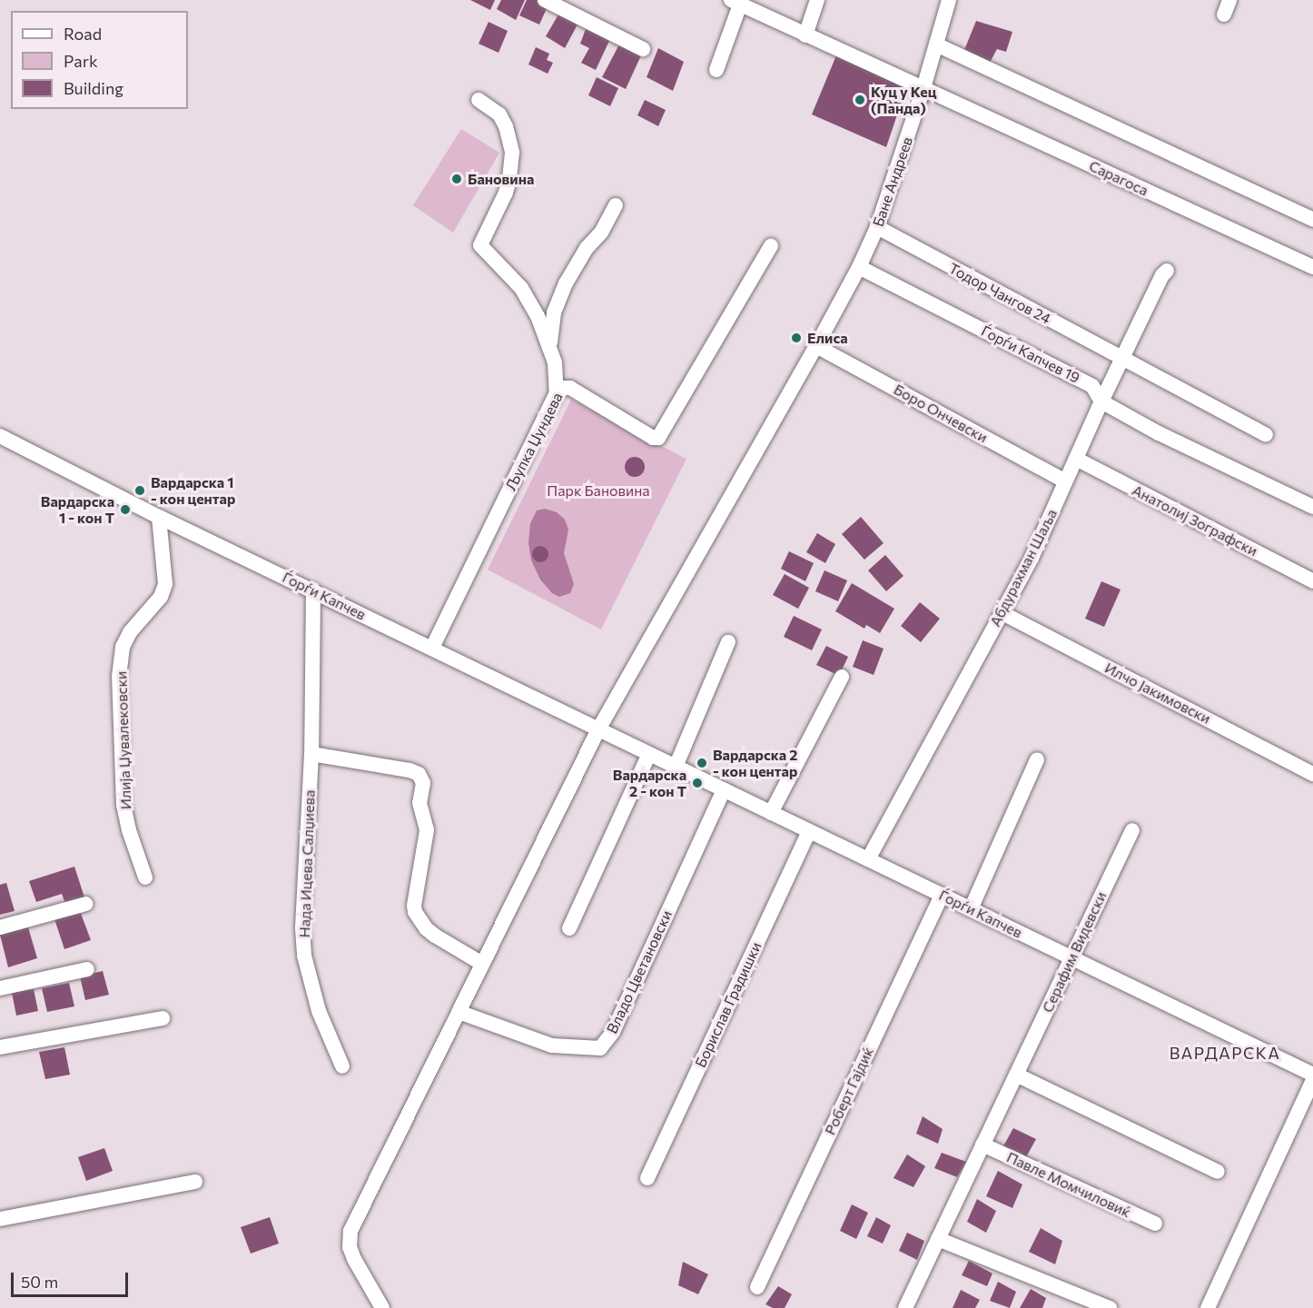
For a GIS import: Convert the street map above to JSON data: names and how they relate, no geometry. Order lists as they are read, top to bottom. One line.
{"streets":{"street":["Сарагоса","Бане Андреев","Тодор Чангов 24","Ѓорѓи Капчев 19","Боро Ончевски","Љупка Џундева","Анатолиј Зографски","Абдурахман Шаља","Ѓорѓи Капчев","Илчо Јакимовски","Илија Џувалековски","Нада Ицева Салџиева","Серафим Видевски","Владо Цветановски","Борислав Градишки","Роберт Гајдиќ","Павле Момчиловиќ"]},"crossings":[["Сарагоса","Бане Андреев"],["Бане Андреев","Тодор Чангов 24"],["Бане Андреев","Ѓорѓи Капчев 19"],["Тодор Чангов 24","Абдурахман Шаља"],["Ѓорѓи Капчев 19","Абдурахман Шаља"],["Боро Ончевски","Абдурахман Шаља"],["Љупка Џундева","Ѓорѓи Капчев"],["Анатолиј Зографски","Абдурахман Шаља"],["Абдурахман Шаља","Ѓорѓи Капчев"],["Абдурахман Шаља","Илчо Јакимовски"],["Ѓорѓи Капчев","Илија Џувалековски"],["Ѓорѓи Капчев","Нада Ицева Салџиева"],["Ѓорѓи Капчев","Серафим Видевски"],["Ѓорѓи Капчев","Владо Цветановски"],["Ѓорѓи Капчев","Борислав Градишки"],["Ѓорѓи Капчев","Роберт Гајдиќ"],["Серафим Видевски","Павле Момчиловиќ"]],"districts":["ВАРДАРСКА"],"parks":["Парк Бановина"],"places":["Куц у Кец (Панда)","Бановина","Елиса","Вардарска 1 - кон центар","Вардарска 1 - кон Т","Вардарска 2 - кон центар","Вардарска 2 - кон Т"],"legend":["Road","Park","Building"],"scale_bar":"50 m"}
